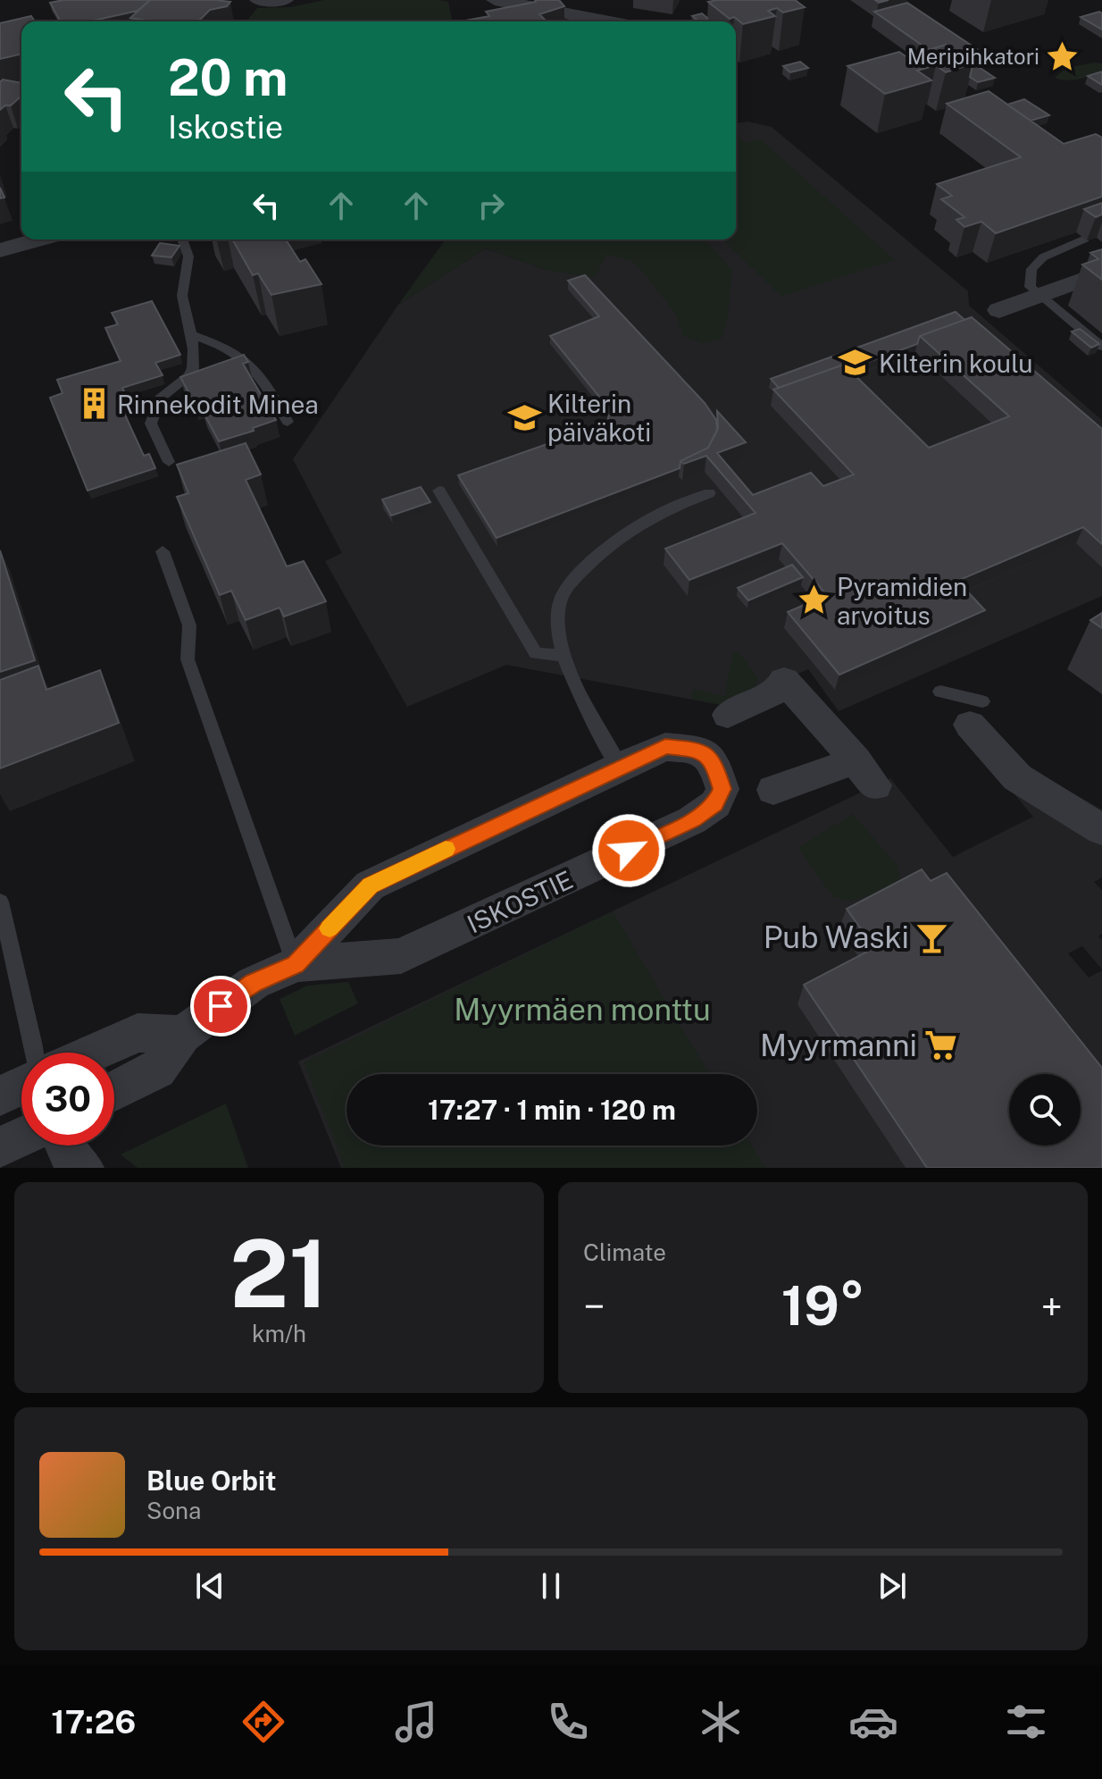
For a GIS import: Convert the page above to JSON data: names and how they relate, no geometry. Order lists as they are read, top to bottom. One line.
{"streets":{"street":["ISKOSTIE"]},"parks":["Myyrmäen monttu"],"places":{"place":["Meripihkatori","Pyramidien arvoitus"],"school or university":["Kilterin koulu","Kilterin päiväkoti"],"building":["Rinnekodit Minea"],"bar":["Pub Waski"],"supermarket":["Myyrmanni"]},"page":{"turn":["20 m","Iskostie"],"limit":"30","trip":"17:27 · 1 min · 120 m","tile":[["21","km/h"],"Climate"],"heat":["−","19°","+"],"song":["Blue Orbit","Sona"],"tabs":"17:26"}}
